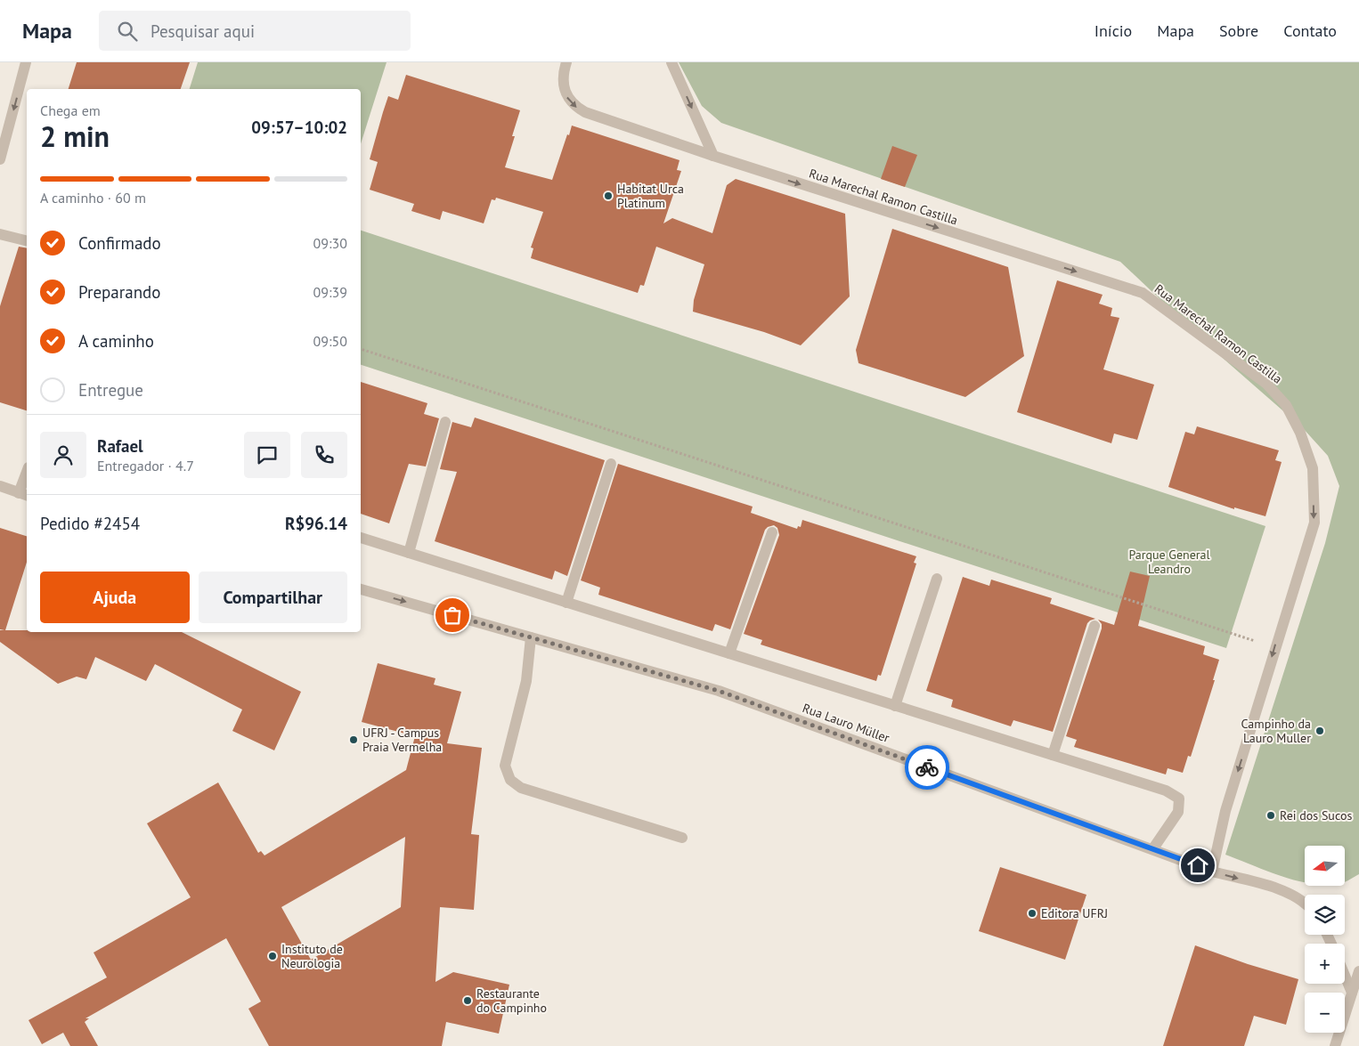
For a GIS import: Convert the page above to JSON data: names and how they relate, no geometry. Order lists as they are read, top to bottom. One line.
{"streets":{"street":["Rua Marechal Ramon Castilla","Rua Lauro Müller"]},"crossings":[["Rua Marechal Ramon Castilla","Rua Lauro Müller"]],"parks":["Parque General Leandro"],"places":["Habitat Urca Platinum","Campinho da Lauro Muller","UFRJ - Campus Praia Vermelha","Rei dos Sucos","Editora UFRJ","Instituto de Neurologia","Restaurante do Campinho"],"north":"left","page":{"header":"Mapa","search":"Pesquisar aqui","nav":["Início","Mapa","Sobre","Contato"],"heading":["2 min","Chega em","09:57–10:02"],"panel":["Rafael","Entregador · 4.7","Pedido #2454","R$96.14"],"bar":"A caminho · 60 m","list":[["Confirmado","09:30"],["Preparando","09:39"],["A caminho","09:50"],"Entregue"],"buttons":["Ajuda","Compartilhar"],"map_buttons":["+","−"]}}
